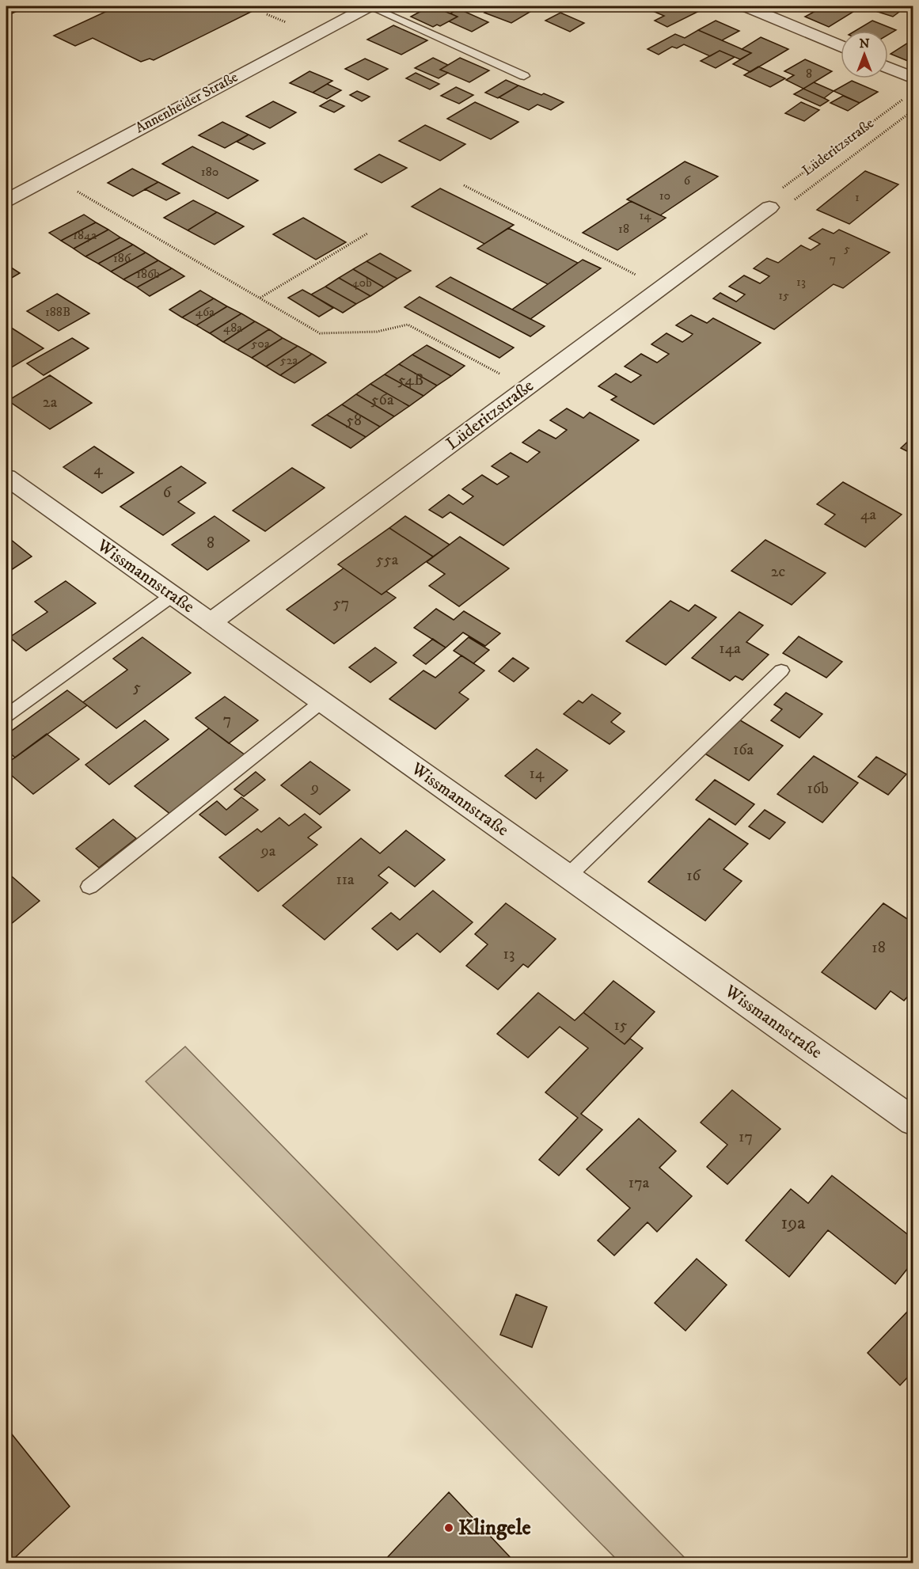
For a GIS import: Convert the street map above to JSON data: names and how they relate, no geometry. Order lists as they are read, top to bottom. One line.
{"streets":{"street":["Annenheider Straße","Lüderitzstraße","Wissmannstraße"]},"crossings":[["Lüderitzstraße","Wissmannstraße"]],"places":["Klingele"],"house_numbers":["8","180","6","10","1","14","18","184a","5","186","7","186b","13","40b","15","188B","46a","48a","50a","52a","54B","56a","2a","58","4","6","4a","8","55a","2c","57","14a","5","7","16a","14","9","16b","9a","16","11a","18","13","15","17","17a","19a"],"north":"top"}
